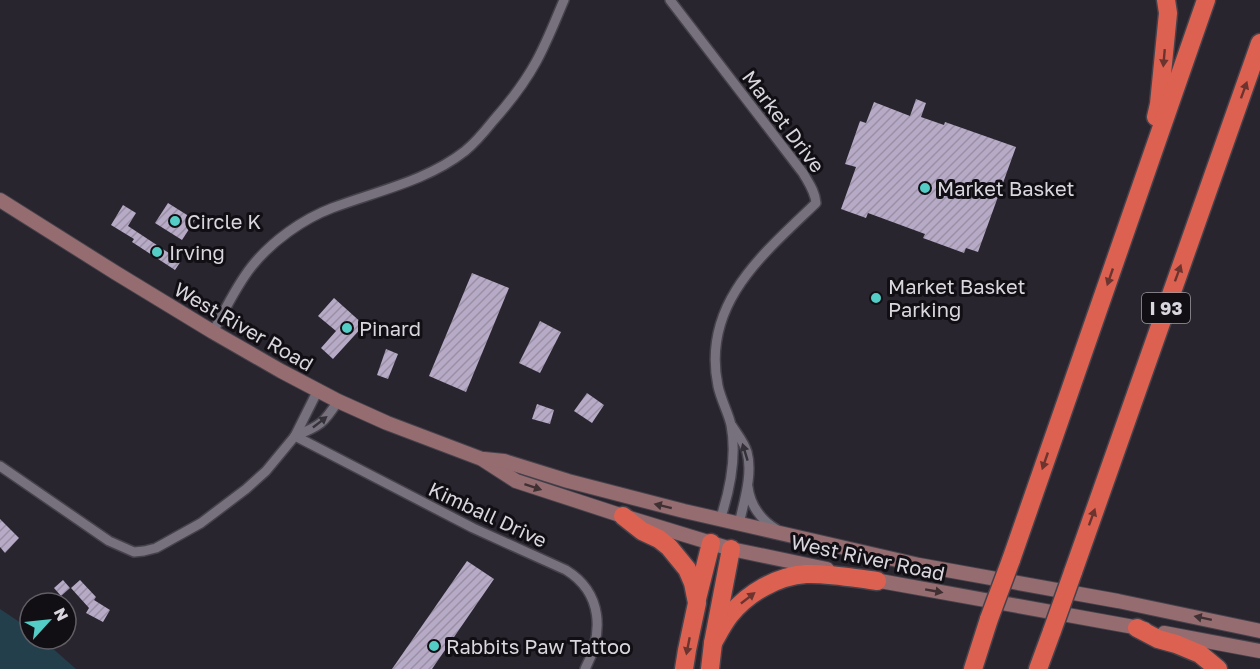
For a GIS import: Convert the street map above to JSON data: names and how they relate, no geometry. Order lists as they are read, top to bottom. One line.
{"streets":{"highway":["I 93"],"main road":["West River Road"],"street":["Market Drive","Kimball Drive"]},"crossings":[["Market Drive","West River Road"]],"places":["Market Basket","Circle K","Irving","Market Basket Parking","Pinard","Rabbits Paw Tattoo"],"north":"top right"}
